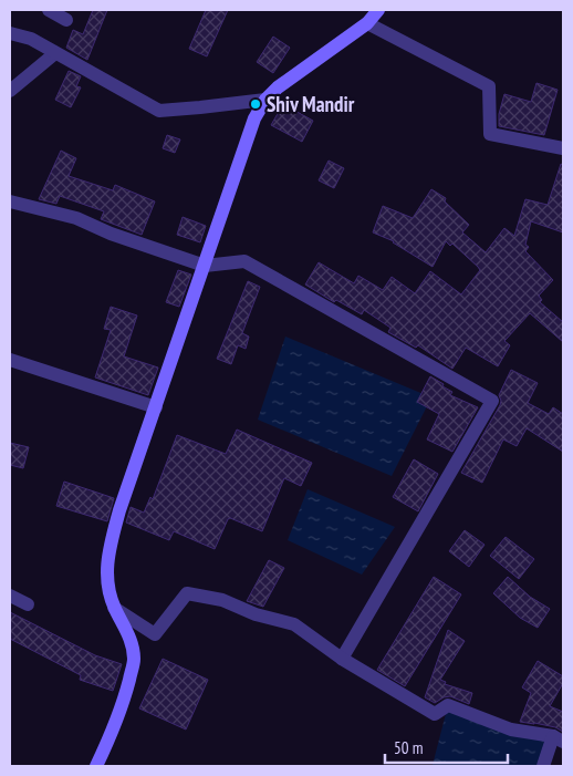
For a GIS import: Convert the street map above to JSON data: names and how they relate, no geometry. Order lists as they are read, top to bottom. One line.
{"places":["Shiv Mandir"],"scale_bar":"50 m"}
